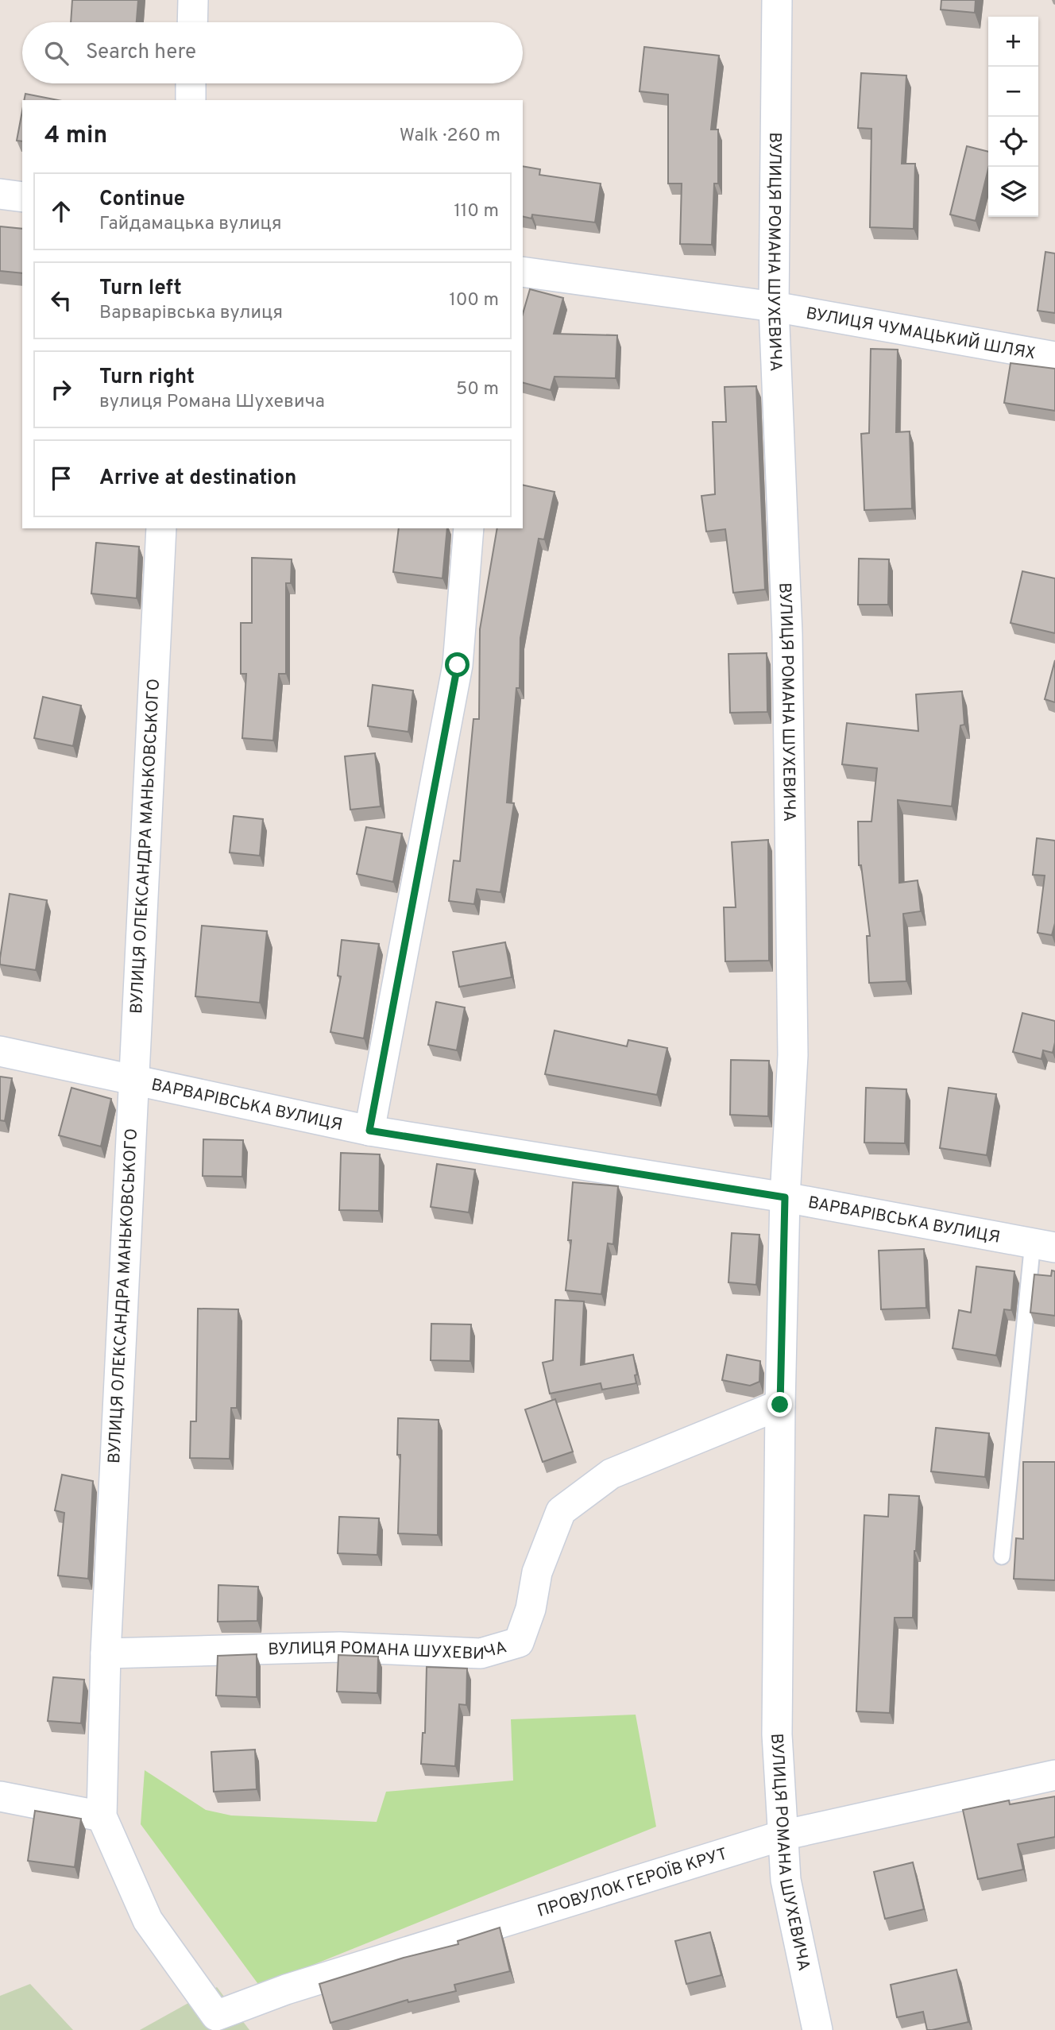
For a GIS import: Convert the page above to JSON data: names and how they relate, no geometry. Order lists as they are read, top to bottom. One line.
{"streets":{"street":["ВУЛИЦЯ РОМАНА ШУХЕВИЧА","ВУЛИЦЯ ЧУМАЦЬКИЙ ШЛЯХ","ВУЛИЦЯ ОЛЕКСАНДРА МАНЬКОВСЬКОГО","ВАРВАРІВСЬКА ВУЛИЦЯ","ПРОВУЛОК ГЕРОЇВ КРУТ"]},"crossings":[["ВУЛИЦЯ РОМАНА ШУХЕВИЧА","ВУЛИЦЯ ЧУМАЦЬКИЙ ШЛЯХ"],["ВУЛИЦЯ РОМАНА ШУХЕВИЧА","ВУЛИЦЯ ОЛЕКСАНДРА МАНЬКОВСЬКОГО"],["ВУЛИЦЯ РОМАНА ШУХЕВИЧА","ВАРВАРІВСЬКА ВУЛИЦЯ"],["ВУЛИЦЯ РОМАНА ШУХЕВИЧА","ПРОВУЛОК ГЕРОЇВ КРУТ"],["ВУЛИЦЯ ОЛЕКСАНДРА МАНЬКОВСЬКОГО","ВАРВАРІВСЬКА ВУЛИЦЯ"],["ВУЛИЦЯ ОЛЕКСАНДРА МАНЬКОВСЬКОГО","ПРОВУЛОК ГЕРОЇВ КРУТ"]],"page":{"map_buttons":["+","−"],"search":"Search here","heading":["4 min","Walk · 260 m"],"list":[["Continue","Гайдамацька вулиця","110 m"],["Turn left","Варварівська вулиця","100 m"],["Turn right","вулиця Романа Шухевича","50 m"],"Arrive at destination"]}}
